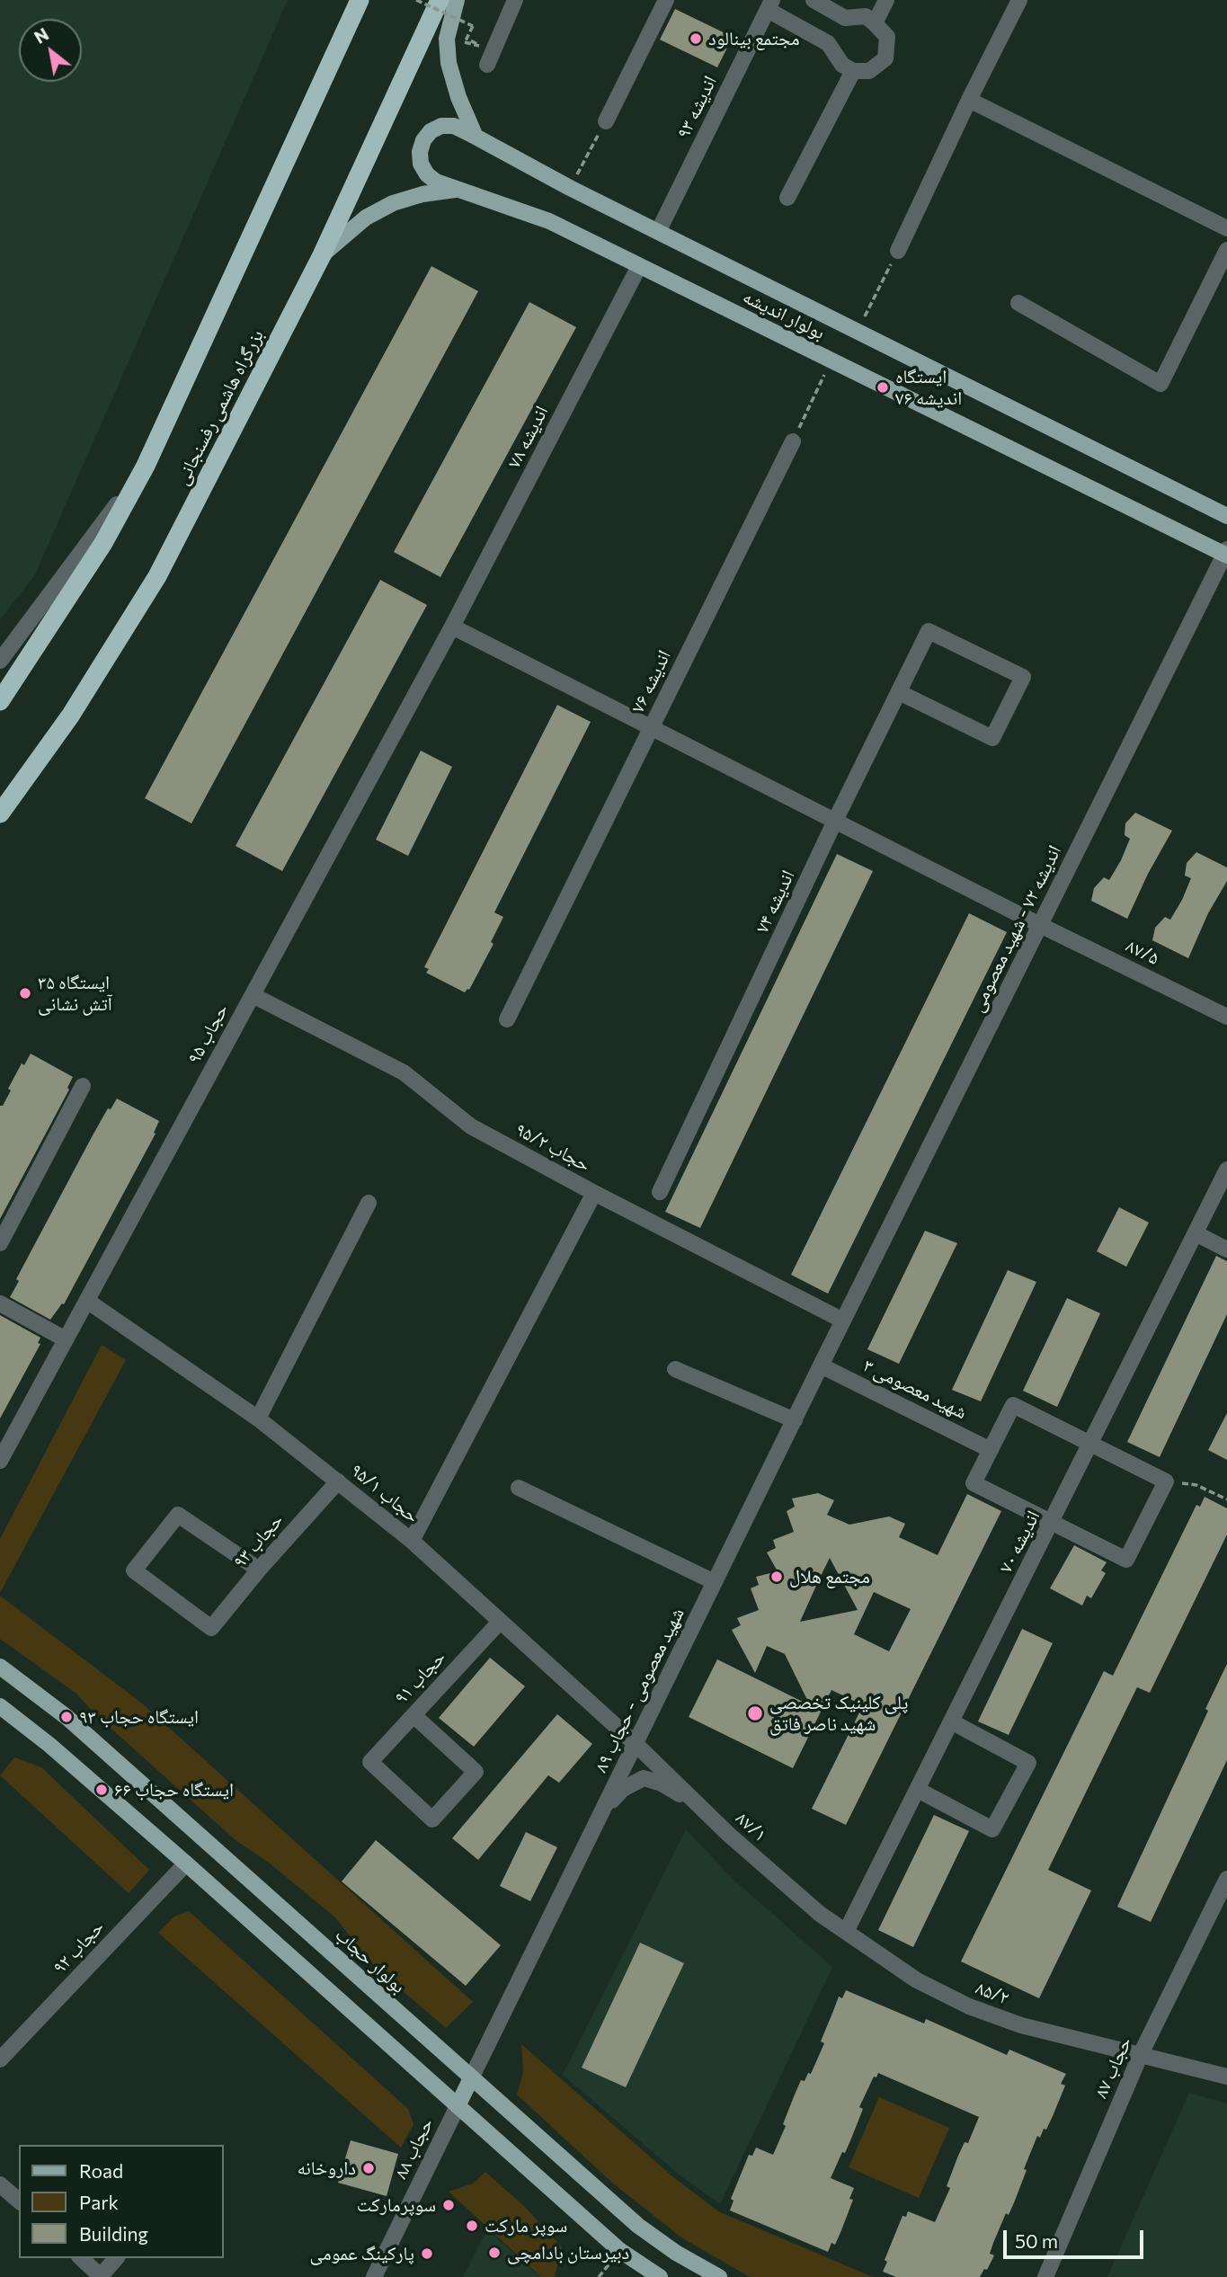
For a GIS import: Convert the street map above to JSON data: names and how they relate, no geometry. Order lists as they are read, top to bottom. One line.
{"streets":{"highway":["بزرگراه هاشمی رفسنجانی"],"main road":["بولوار اندیشه","بولوار حجاب"],"street":["اندیشه ۹۳","اندیشه ۷۸","اندیشه ۷۶","اندیشه ۷۴","اندیشه ۷۲ - شهید معصومی","۸۷/۵","حجاب ۹۵","حجاب ۹۵/۲","شهید معصومی ۳","حجاب ۹۵/۱","حجاب ۹۳","اندیشه ۷۰","حجاب ۹۱","شهید معصومی - حجاب ۸۹","۸۷/۱","حجاب ۹۲","۸۵/۲","حجاب ۸۷","حجاب ۸۸"]},"crossings":[["اندیشه ۹۳","بولوار اندیشه"],["بولوار اندیشه","بزرگراه هاشمی رفسنجانی"],["بولوار اندیشه","اندیشه ۷۸"],["بولوار اندیشه","اندیشه ۷۲ - شهید معصومی"],["اندیشه ۷۸","۸۷/۵"],["اندیشه ۷۸","حجاب ۹۵"],["اندیشه ۷۶","۸۷/۵"],["اندیشه ۷۴","۸۷/۵"],["اندیشه ۷۲ - شهید معصومی","۸۷/۵"],["اندیشه ۷۲ - شهید معصومی","حجاب ۹۵/۲"],["اندیشه ۷۲ - شهید معصومی","شهید معصومی - حجاب ۸۹"],["۸۷/۵","حجاب ۹۵"],["حجاب ۹۵","حجاب ۹۵/۲"],["حجاب ۹۵","حجاب ۹۵/۱"],["حجاب ۹۵/۲","شهید معصومی - حجاب ۸۹"],["شهید معصومی ۳","شهید معصومی - حجاب ۸۹"],["حجاب ۹۵/۱","حجاب ۹۳"],["حجاب ۹۵/۱","حجاب ۹۱"],["حجاب ۹۵/۱","شهید معصومی - حجاب ۸۹"],["حجاب ۹۵/۱","۸۷/۱"],["اندیشه ۷۰","۸۷/۱"],["اندیشه ۷۰","۸۵/۲"],["شهید معصومی - حجاب ۸۹","۸۷/۱"],["شهید معصومی - حجاب ۸۹","بولوار حجاب"],["۸۷/۱","۸۵/۲"],["۸۵/۲","حجاب ۸۷"]],"places":["مجتمع بینالود","ایستگاه اندیشه ۷۶","ایستگاه ۳۵ آتش نشانی","مجتمع هلال","پلی کلینیک تخصصی شهید ناصر فاتق","ایستگاه حجاب ۹۳","ایستگاه حجاب ۶۶","داروخانه","سوپرمارکت","سوپر مارکت","دبیرستان بادامچی","پارکینگ عمومی"],"legend":["Road","Park","Building"],"scale_bar":"50 m","north":"top left"}
